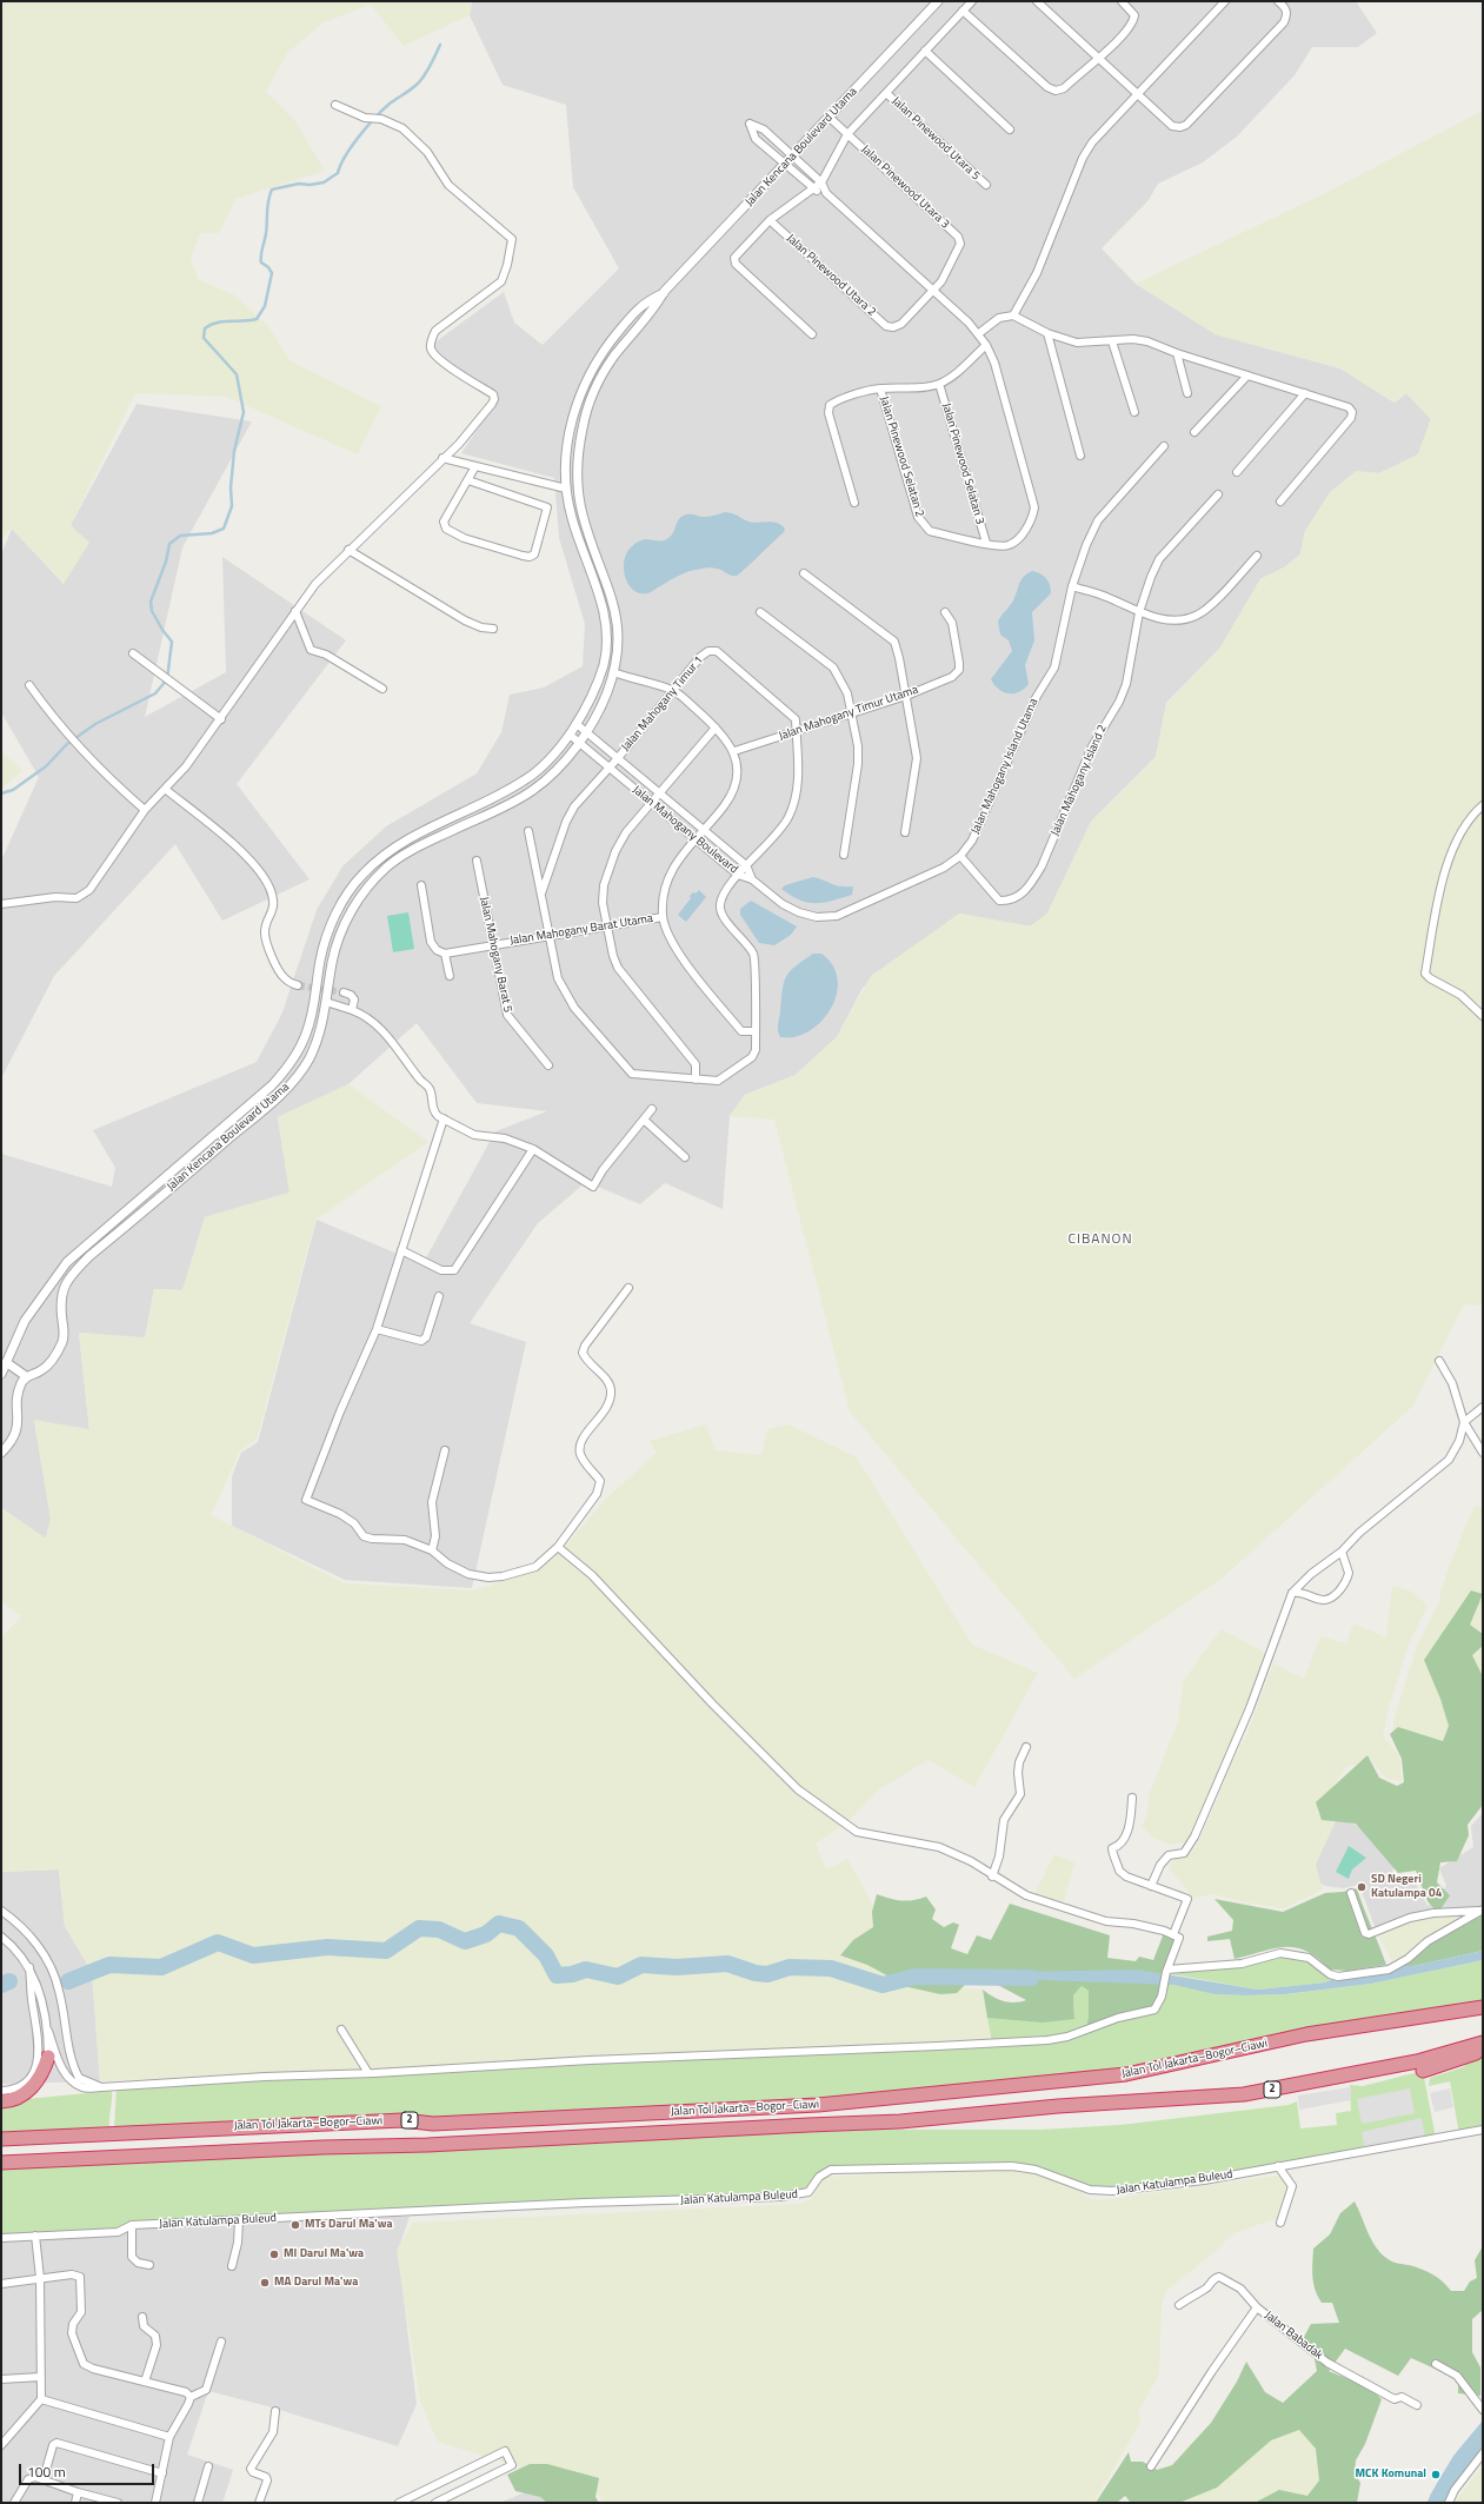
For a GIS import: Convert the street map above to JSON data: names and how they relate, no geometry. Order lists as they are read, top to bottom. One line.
{"streets":{"highway":["Jalan Tol Jakarta–Bogor–Ciawi","2"],"street":["Jalan Pinewood Utara 5","Jalan Kencana Boulevard Utama","Jalan Pinewood Utara 3","Jalan Pinewood Utara 2","Jalan Pinewood Selatan 2","Jalan Pinewood Selatan 3","Jalan Mahogany Timur 1","Jalan Mahogany Timur Utama","Jalan Mahogany Island Utama","Jalan Mahogany Island 2","Jalan Mahogany Boulevard","Jalan Mahogany Barat Utama","Jalan Mahogany Barat 5","Jalan Katulampa Buleud","Jalan Babadak"]},"crossings":[["Jalan Kencana Boulevard Utama","Jalan Pinewood Utara 3"],["Jalan Kencana Boulevard Utama","Jalan Mahogany Boulevard"],["Jalan Pinewood Utara 3","Jalan Pinewood Utara 2"],["Jalan Pinewood Selatan 2","Jalan Pinewood Selatan 3"],["Jalan Mahogany Timur 1","Jalan Mahogany Timur Utama"],["Jalan Mahogany Timur 1","Jalan Mahogany Boulevard"],["Jalan Mahogany Island Utama","Jalan Mahogany Island 2"],["Jalan Mahogany Island Utama","Jalan Mahogany Boulevard"],["Jalan Mahogany Barat Utama","Jalan Mahogany Barat 5"]],"districts":["CIBANON"],"places":["SD Negeri Katulampa 04","MTs Darul Ma'wa","MI Darul Ma'wa","MA Darul Ma'wa","MCK Komunal"],"scale_bar":"100 m"}
